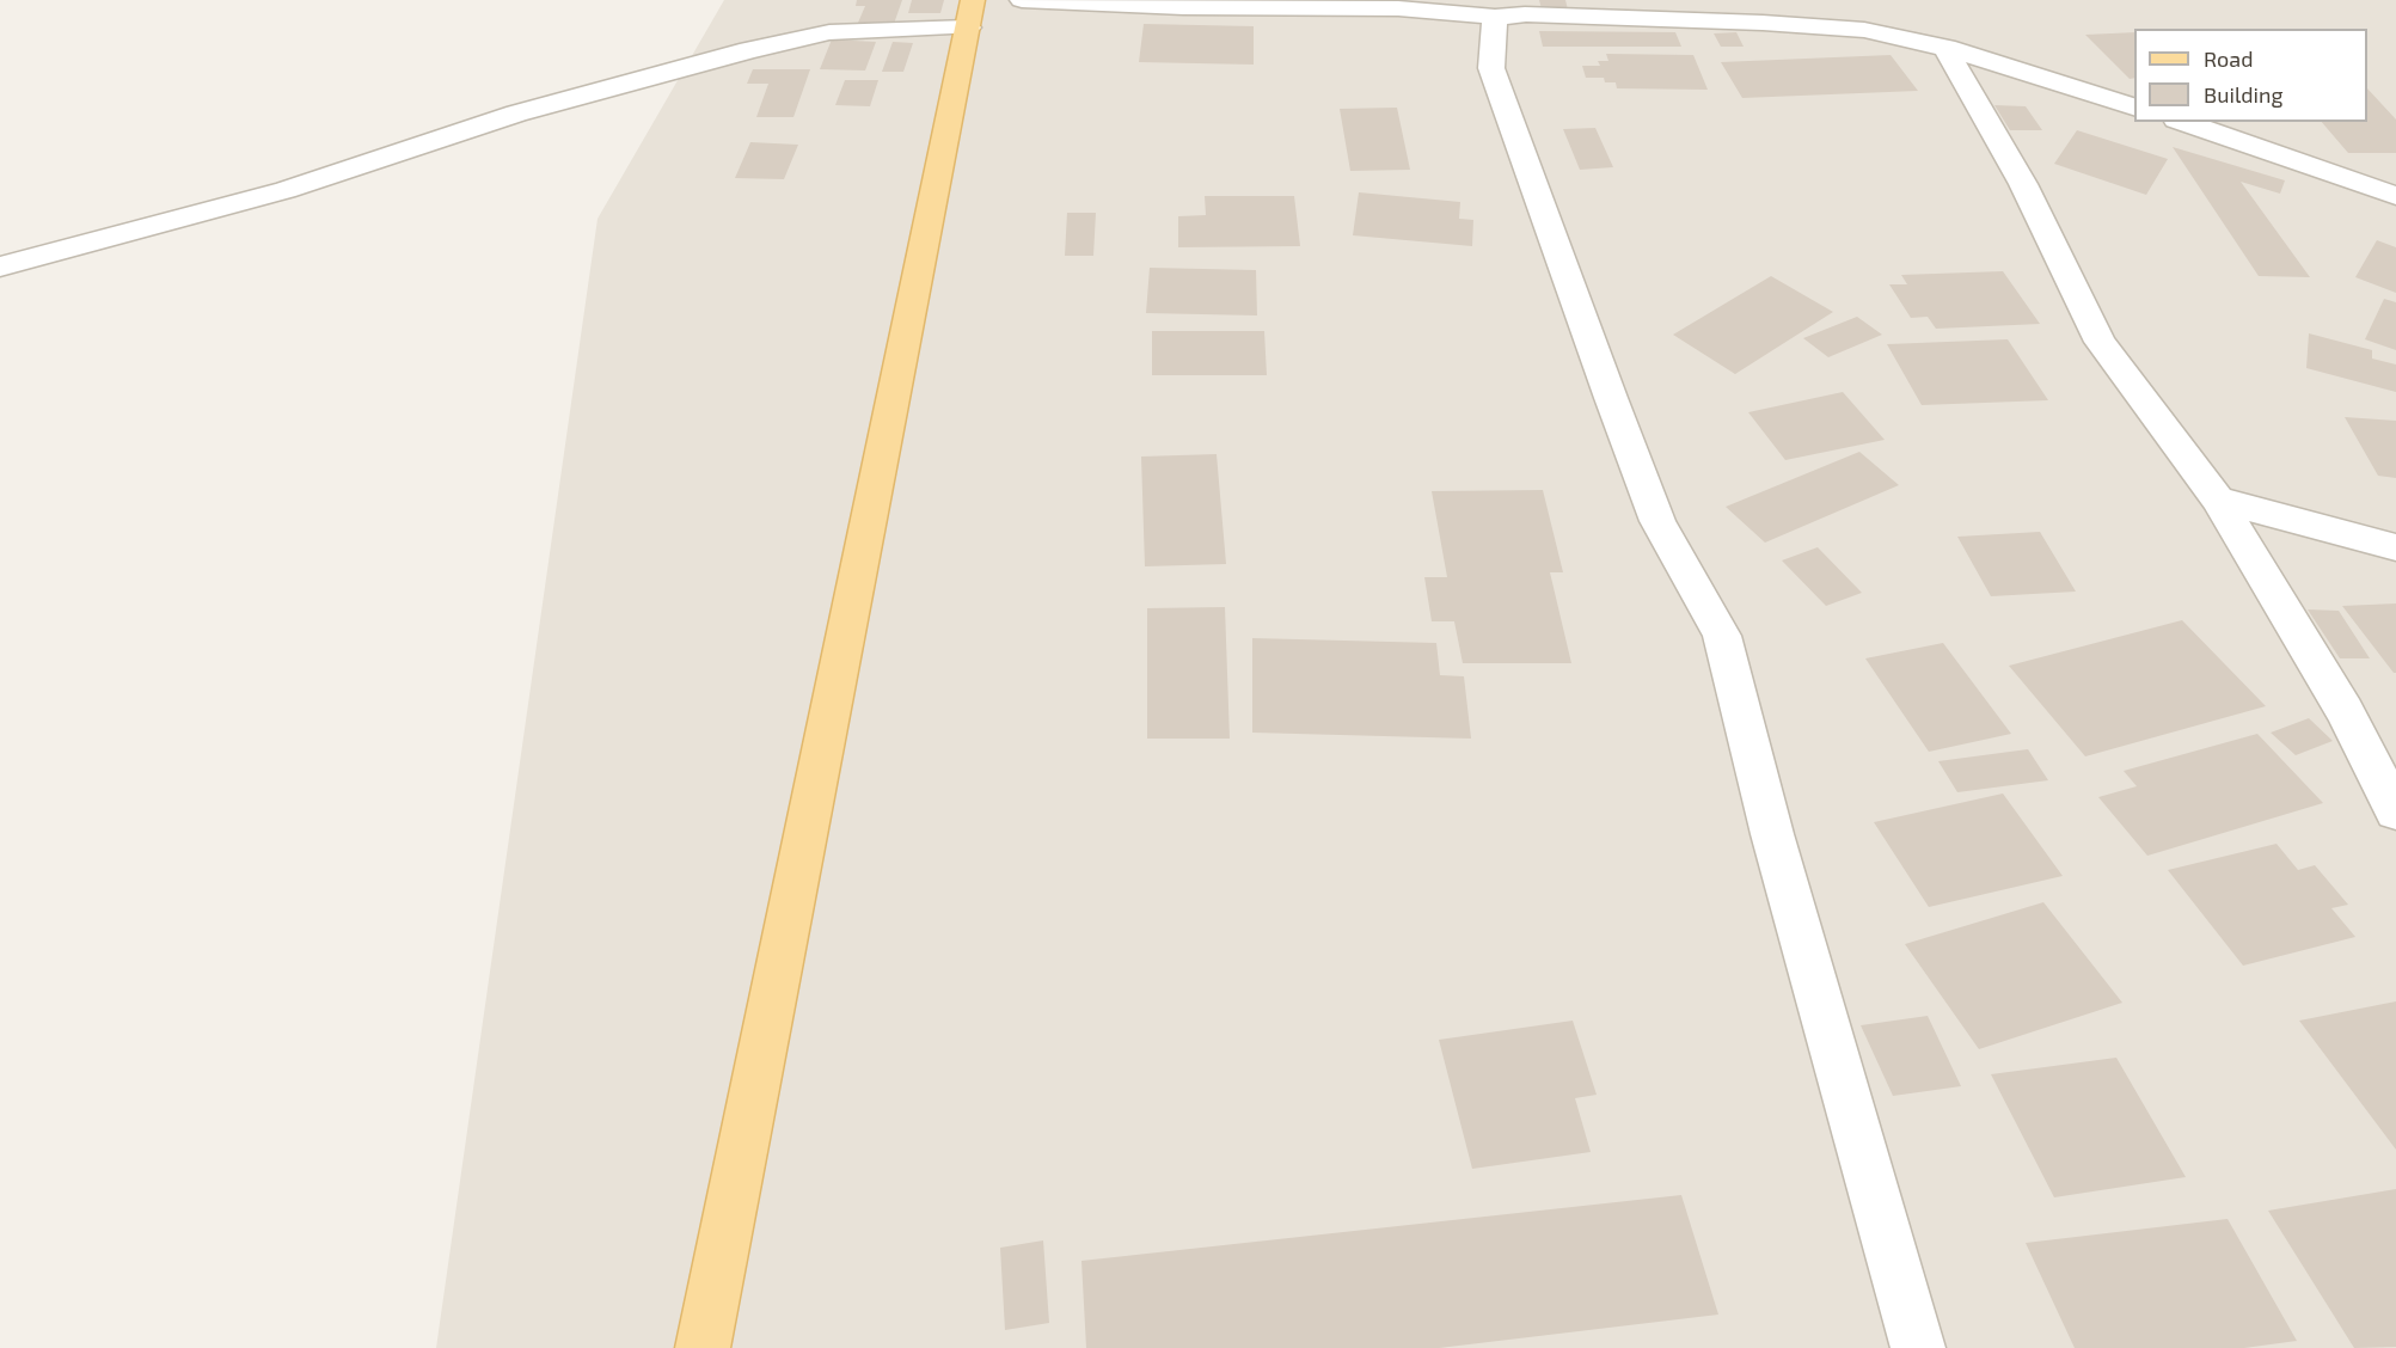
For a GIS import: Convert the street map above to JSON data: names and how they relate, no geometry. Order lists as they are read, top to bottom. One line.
{"legend":["Road","Building"]}
